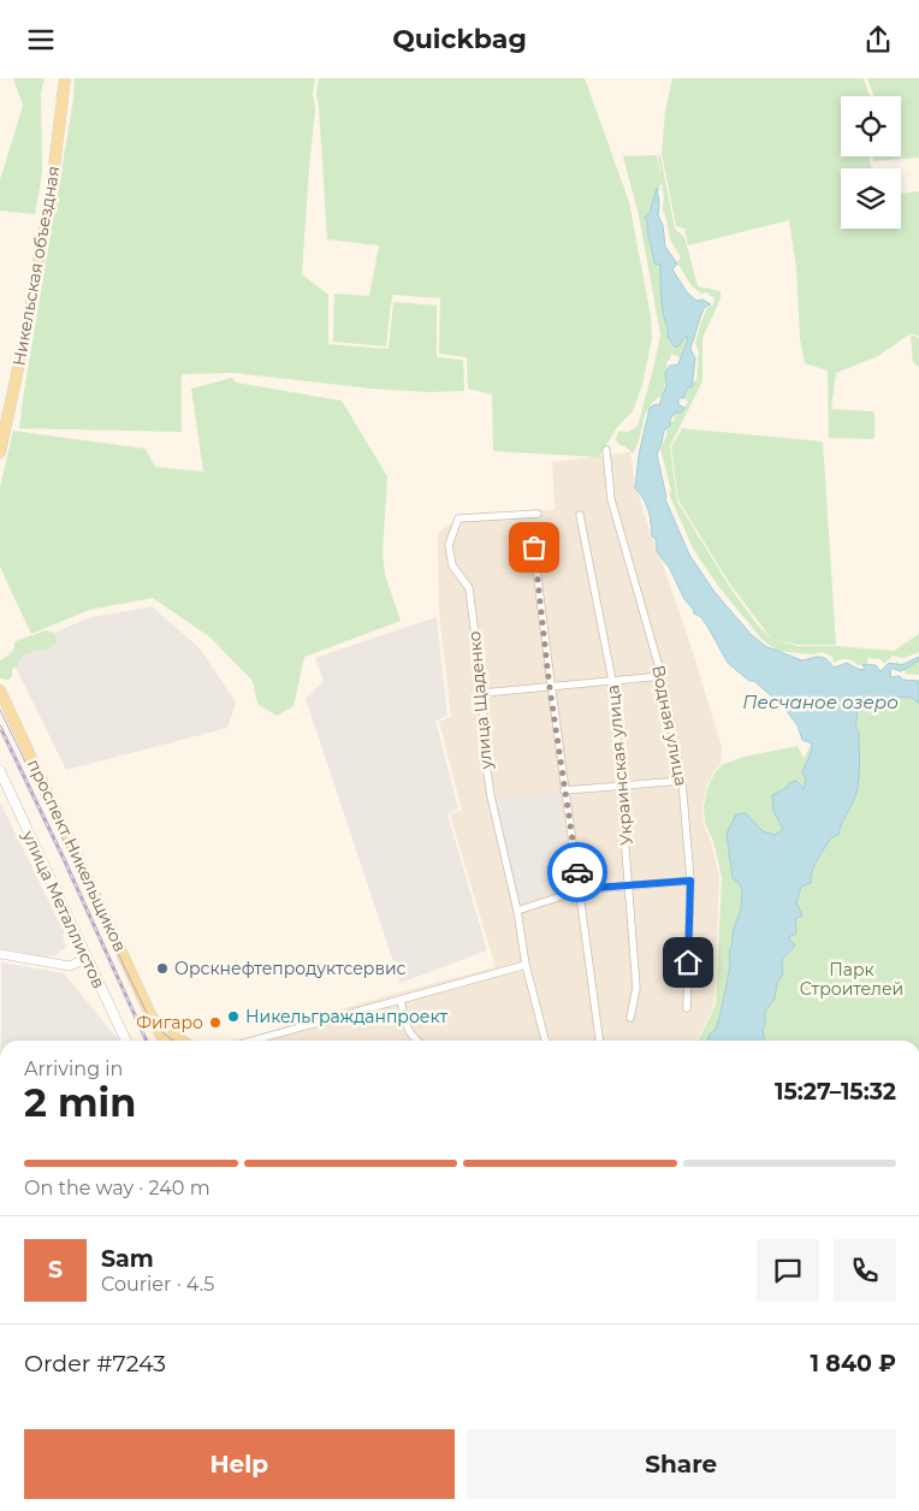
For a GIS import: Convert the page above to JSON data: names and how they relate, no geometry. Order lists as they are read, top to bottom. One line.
{"streets":{"main road":["Никельская объездная","проспект Никельщиков","улица Металлистов"],"street":["улица Щаденко","Водная улица","Украинская улица"]},"water":["Песчаное озеро"],"parks":["Парк Строителей"],"places":["Орскнефтепродуктсервис","Никельгражданпроект","Фигаро"],"page":{"header":"Quickbag","heading":["2 min","Arriving in","15:27–15:32"],"panel":["Sam","Courier · 4.5","Order #7243","1 840 ₽"],"bar":"On the way · 240 m","round":"S","buttons":["Help","Share"]}}
